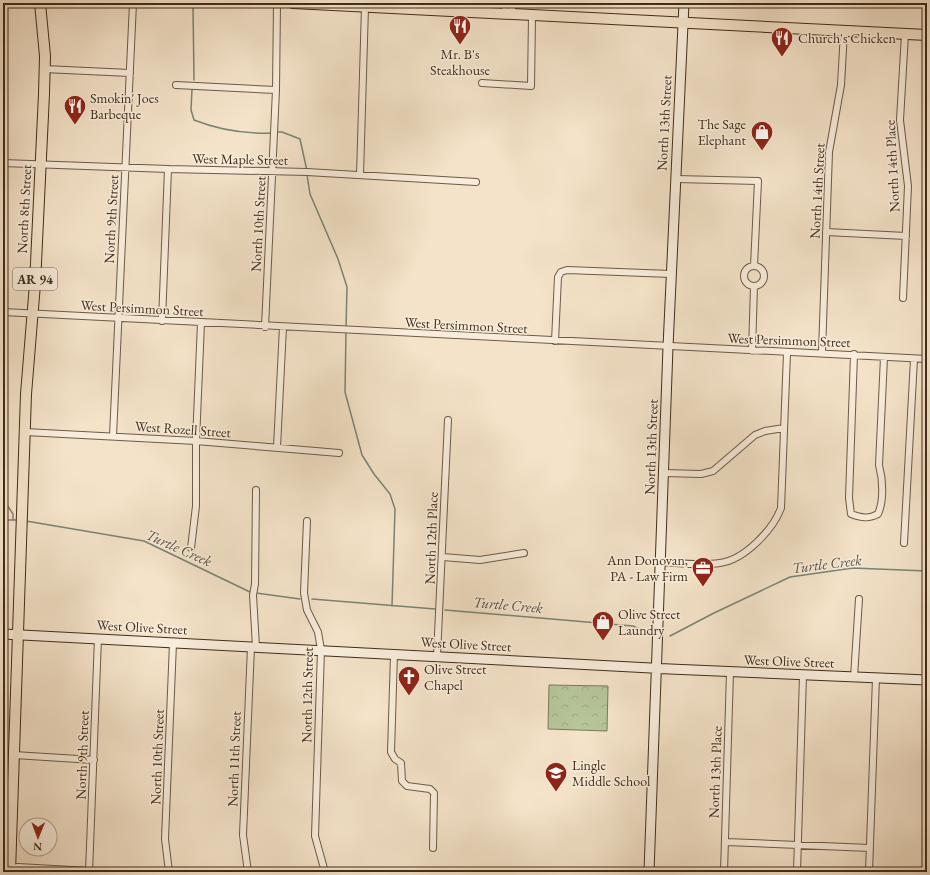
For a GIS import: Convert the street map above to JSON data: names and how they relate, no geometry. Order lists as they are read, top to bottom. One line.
{"streets":{"main road":["North 13th Street","North 8th Street","AR 94","West Olive Street"],"street":["West Maple Street","North 14th Place","North 14th Street","North 9th Street","North 10th Street","West Persimmon Street","West Rozell Street","North 12th Place","North 12th Street","North 11th Street","North 13th Place"]},"crossings":[["North 13th Street","West Persimmon Street"],["North 13th Street","West Olive Street"],["West Maple Street","North 8th Street"],["West Maple Street","North 9th Street"],["West Maple Street","North 10th Street"],["North 14th Street","West Persimmon Street"],["North 8th Street","AR 94"],["North 8th Street","West Persimmon Street"],["North 8th Street","West Rozell Street"],["North 8th Street","West Olive Street"],["North 9th Street","West Persimmon Street"],["North 9th Street","West Rozell Street"],["North 9th Street","West Olive Street"],["North 10th Street","West Persimmon Street"],["North 10th Street","West Olive Street"],["North 12th Place","West Olive Street"],["West Olive Street","North 12th Street"],["West Olive Street","North 11th Street"],["West Olive Street","North 13th Place"]],"water":["Turtle Creek"],"places":{"restaurant":["Mr. B's Steakhouse","Church's Chicken","Smokin' Joes Barbeque"],"shop":["The Sage Elephant","Olive Street Laundry"],"office":["Ann Donovan, PA - Law Firm"],"church":["Olive Street Chapel"],"school or university":["Lingle Middle School"]},"north":"bottom"}
